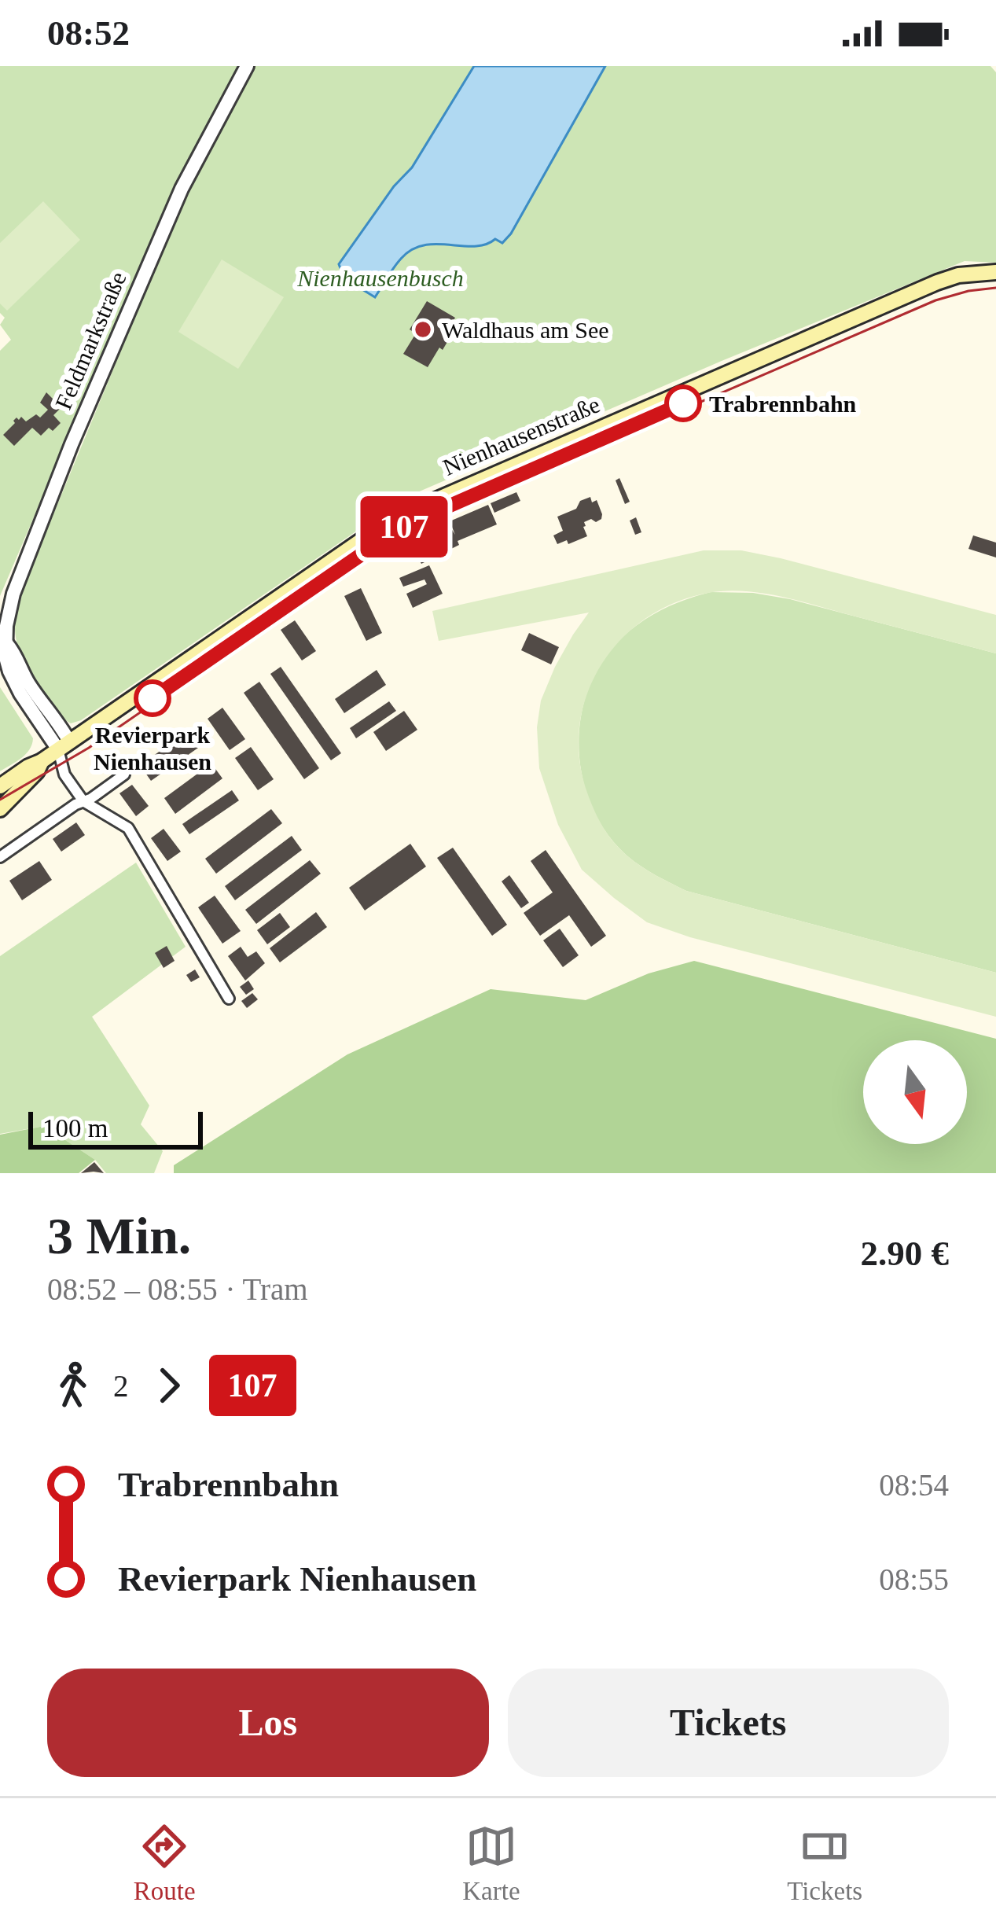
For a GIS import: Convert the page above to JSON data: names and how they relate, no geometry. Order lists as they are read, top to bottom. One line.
{"streets":{"main road":["Nienhausenstraße"],"street":["Feldmarkstraße"]},"crossings":[["Feldmarkstraße","Nienhausenstraße"]],"parks":["Nienhausenbusch"],"places":["Waldhaus am See","Trabrennbahn","Revierpark Nienhausen"],"lines":["tram line 107"],"scale_bar":"100 m","north":"bottom","page":{"status":"08:52","on_map":"107","scale":"100 m","heading":["3 Min.","08:52 – 08:55 · Tram","2.90 €"],"legs":["2","107"],"list":[{"name":"Trabrennbahn","value":"08:54"},{"name":"Revierpark Nienhausen","value":"08:55"}],"buttons":["Los","Tickets"],"tabs":["Route","Karte","Tickets"]}}
